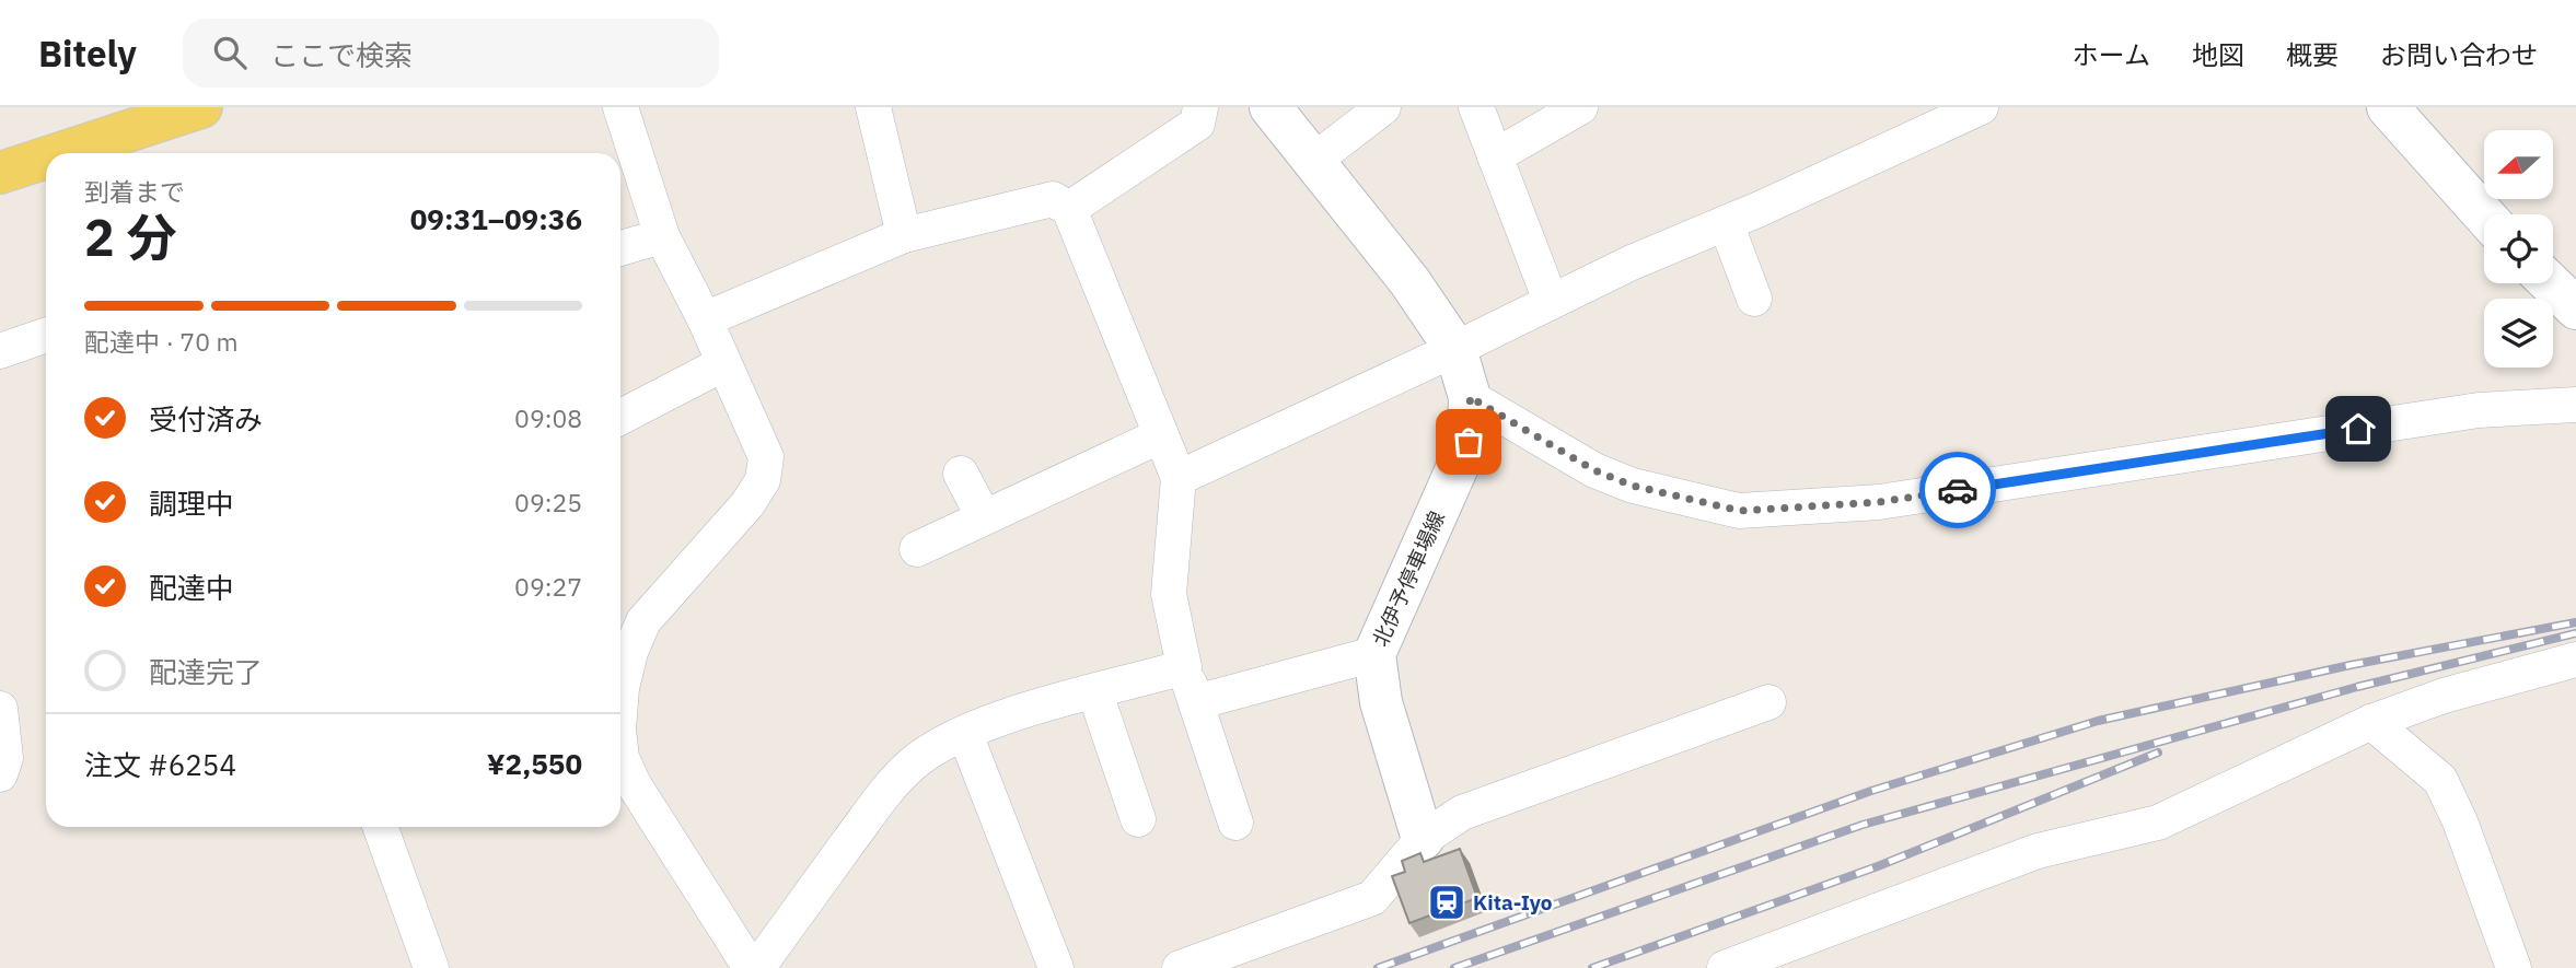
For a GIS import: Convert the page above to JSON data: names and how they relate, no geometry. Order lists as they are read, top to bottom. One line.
{"streets":{"main road":["北伊予停車場線"]},"places":{"station":["Kita-Iyo"]},"north":"left","page":{"header":"Bitely","search":"ここで検索","nav":["ホーム","地図","概要","お問い合わせ"],"heading":["2 分","到着まで","09:31–09:36"],"panel":["注文 #6254","¥2,550"],"bar":"配達中 · 70 m","list":[["受付済み","09:08"],["調理中","09:25"],["配達中","09:27"],"配達完了"]}}
